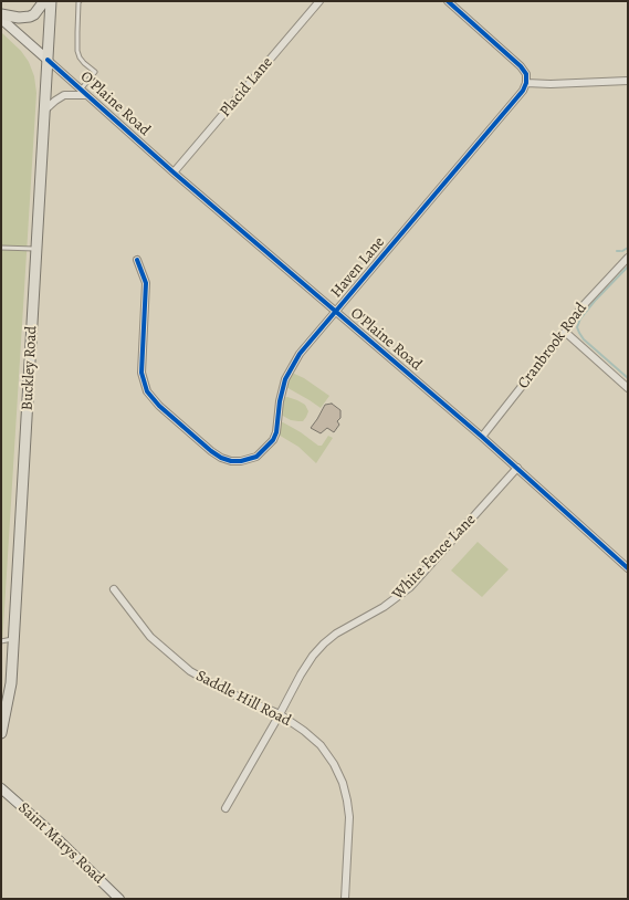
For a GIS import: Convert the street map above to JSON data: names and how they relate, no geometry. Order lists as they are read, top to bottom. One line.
{"streets":{"main road":["O'Plaine Road","Buckley Road","Saint Marys Road"],"street":["Placid Lane","Haven Lane","Cranbrook Road","White Fence Lane","Saddle Hill Road"]},"crossings":[["Placid Lane","O'Plaine Road"],["O'Plaine Road","Haven Lane"],["O'Plaine Road","Cranbrook Road"],["O'Plaine Road","Buckley Road"],["O'Plaine Road","White Fence Lane"],["White Fence Lane","Saddle Hill Road"]]}
